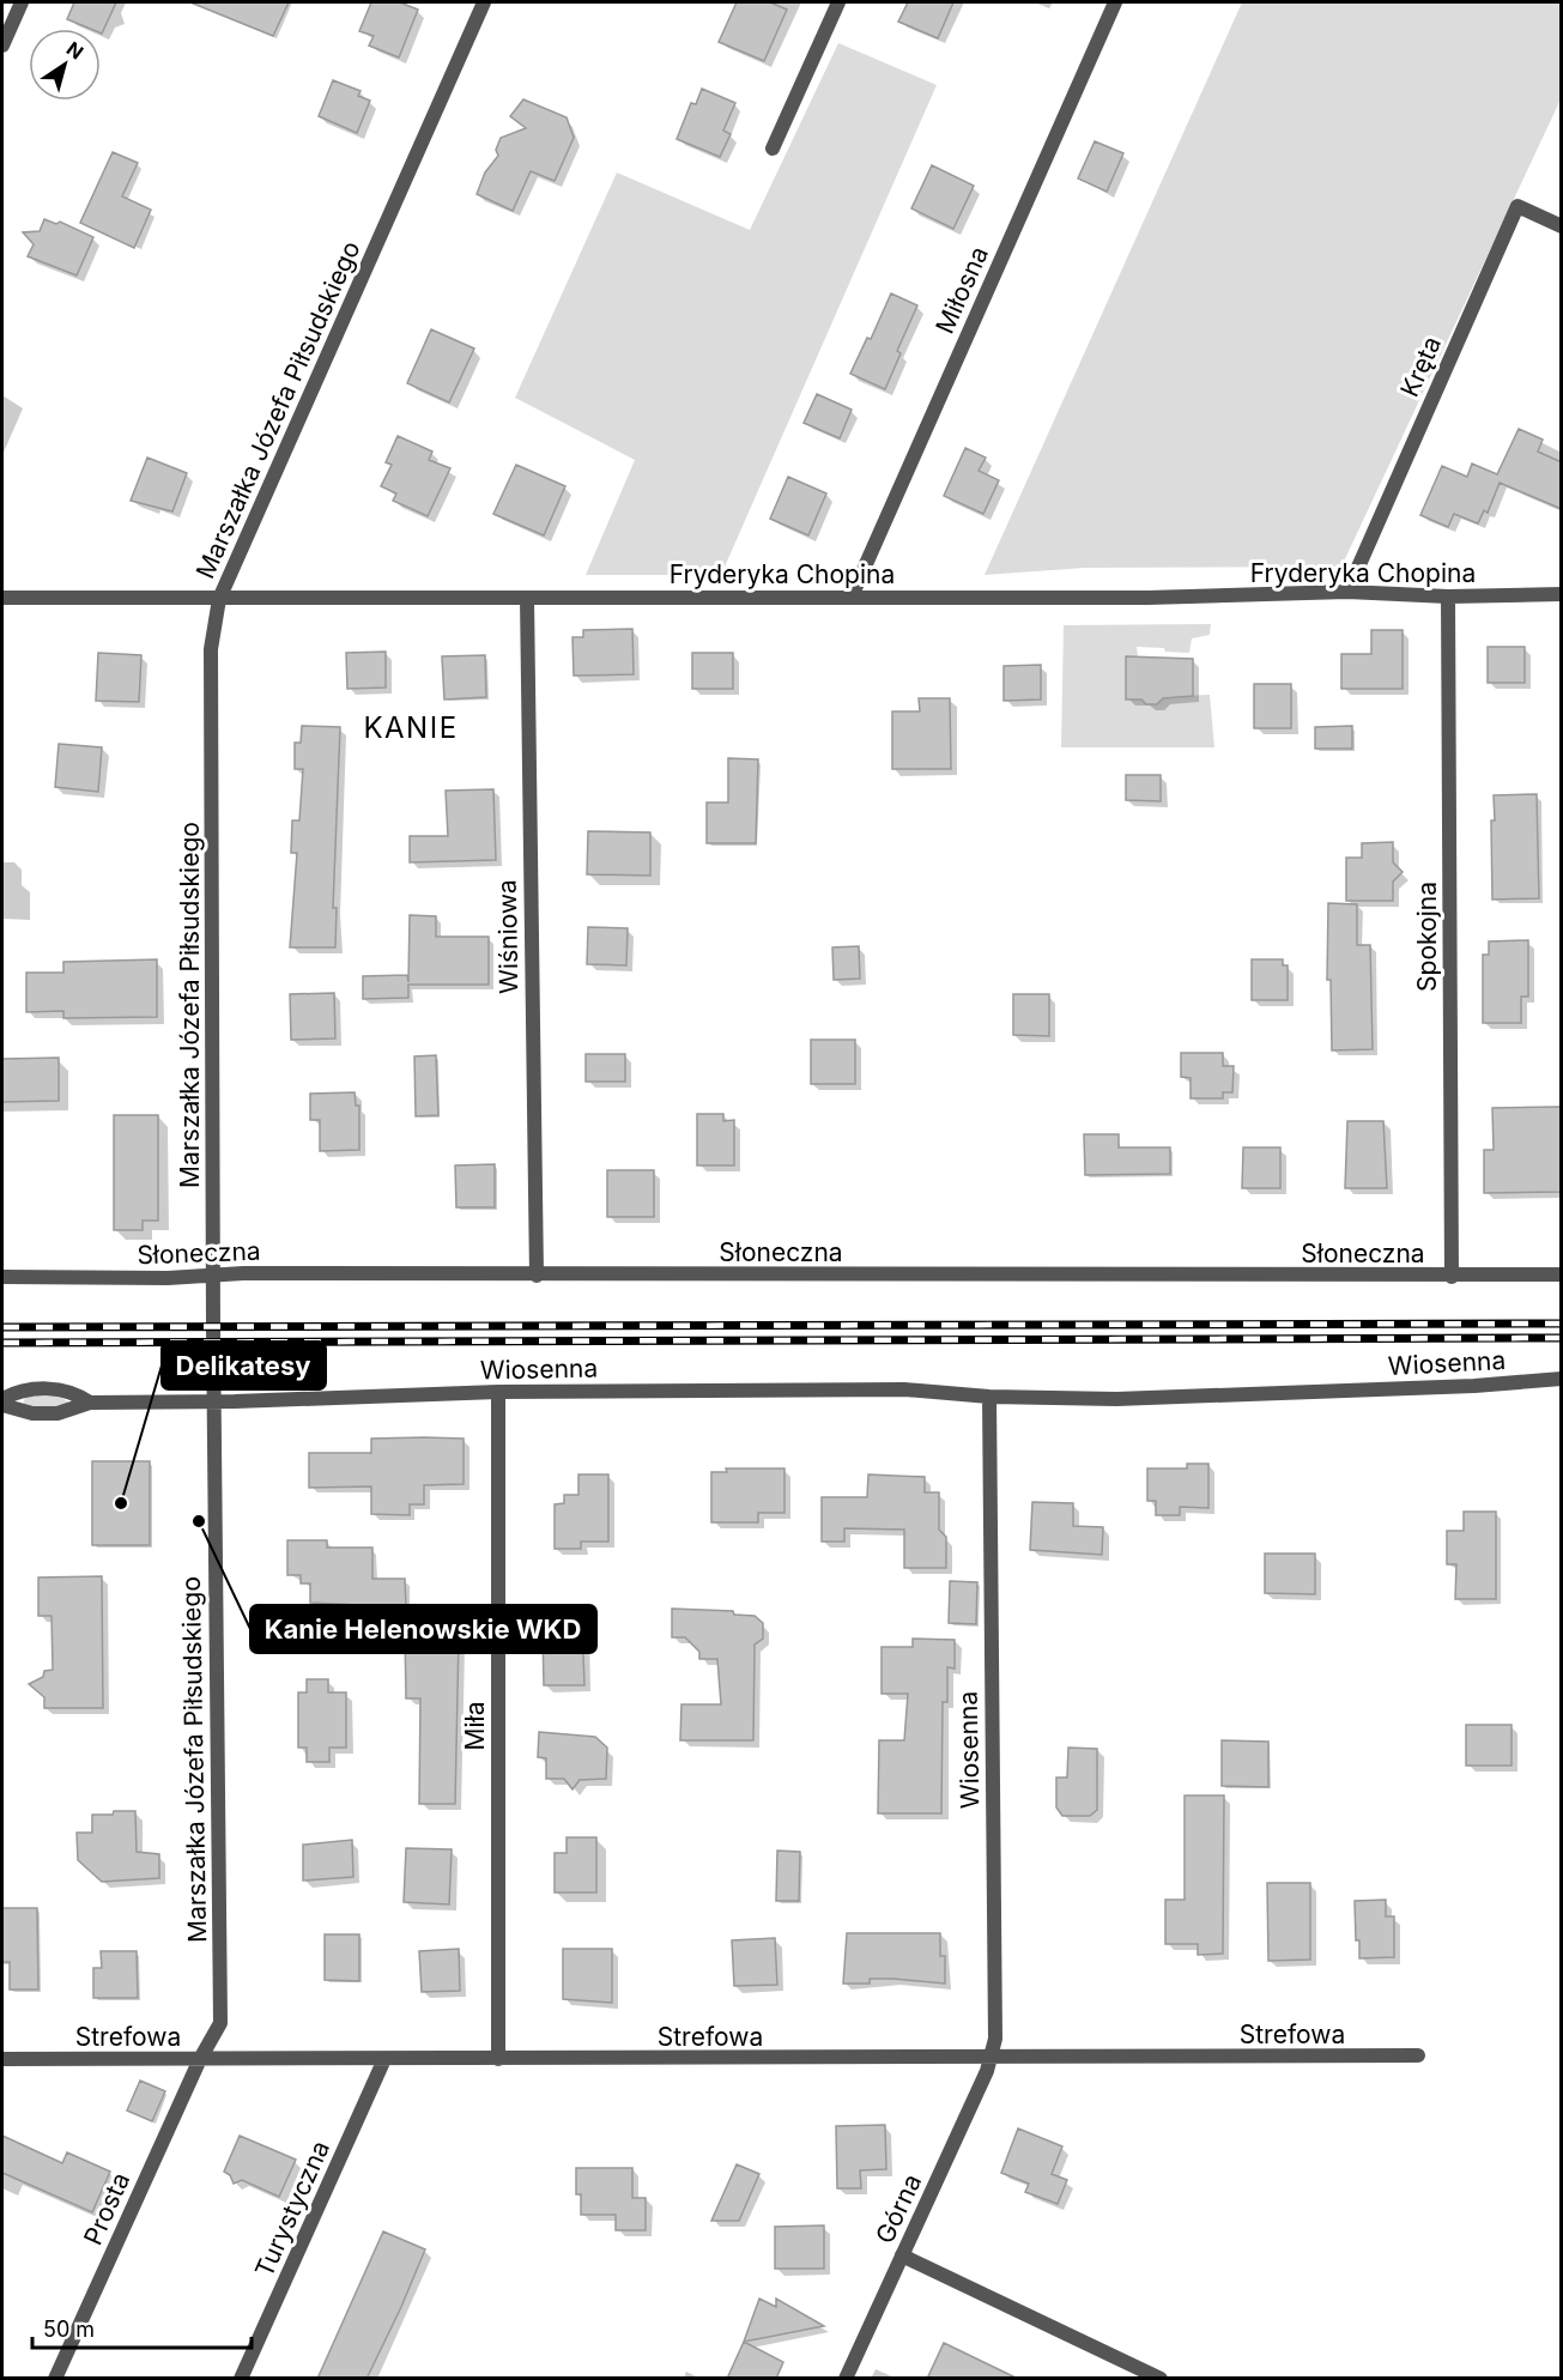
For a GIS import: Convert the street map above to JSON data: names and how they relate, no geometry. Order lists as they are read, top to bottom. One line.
{"streets":{"street":["Miłosna","Kręta","Marszałka Józefa Piłsudskiego","Fryderyka Chopina","Wiśniowa","Spokojna","Słoneczna","Wiosenna","Miła","Strefowa","Prosta","Turystyczna","Górna"]},"crossings":[["Miłosna","Fryderyka Chopina"],["Kręta","Fryderyka Chopina"],["Marszałka Józefa Piłsudskiego","Fryderyka Chopina"],["Marszałka Józefa Piłsudskiego","Słoneczna"],["Marszałka Józefa Piłsudskiego","Wiosenna"],["Marszałka Józefa Piłsudskiego","Strefowa"],["Marszałka Józefa Piłsudskiego","Prosta"],["Fryderyka Chopina","Wiśniowa"],["Fryderyka Chopina","Spokojna"],["Wiśniowa","Słoneczna"],["Spokojna","Słoneczna"],["Wiosenna","Miła"],["Wiosenna","Strefowa"],["Wiosenna","Górna"],["Miła","Strefowa"],["Strefowa","Prosta"],["Strefowa","Turystyczna"],["Strefowa","Górna"]],"districts":["KANIE"],"places":["Delikatesy","Kanie Helenowskie WKD"],"scale_bar":"50 m","north":"top right"}
